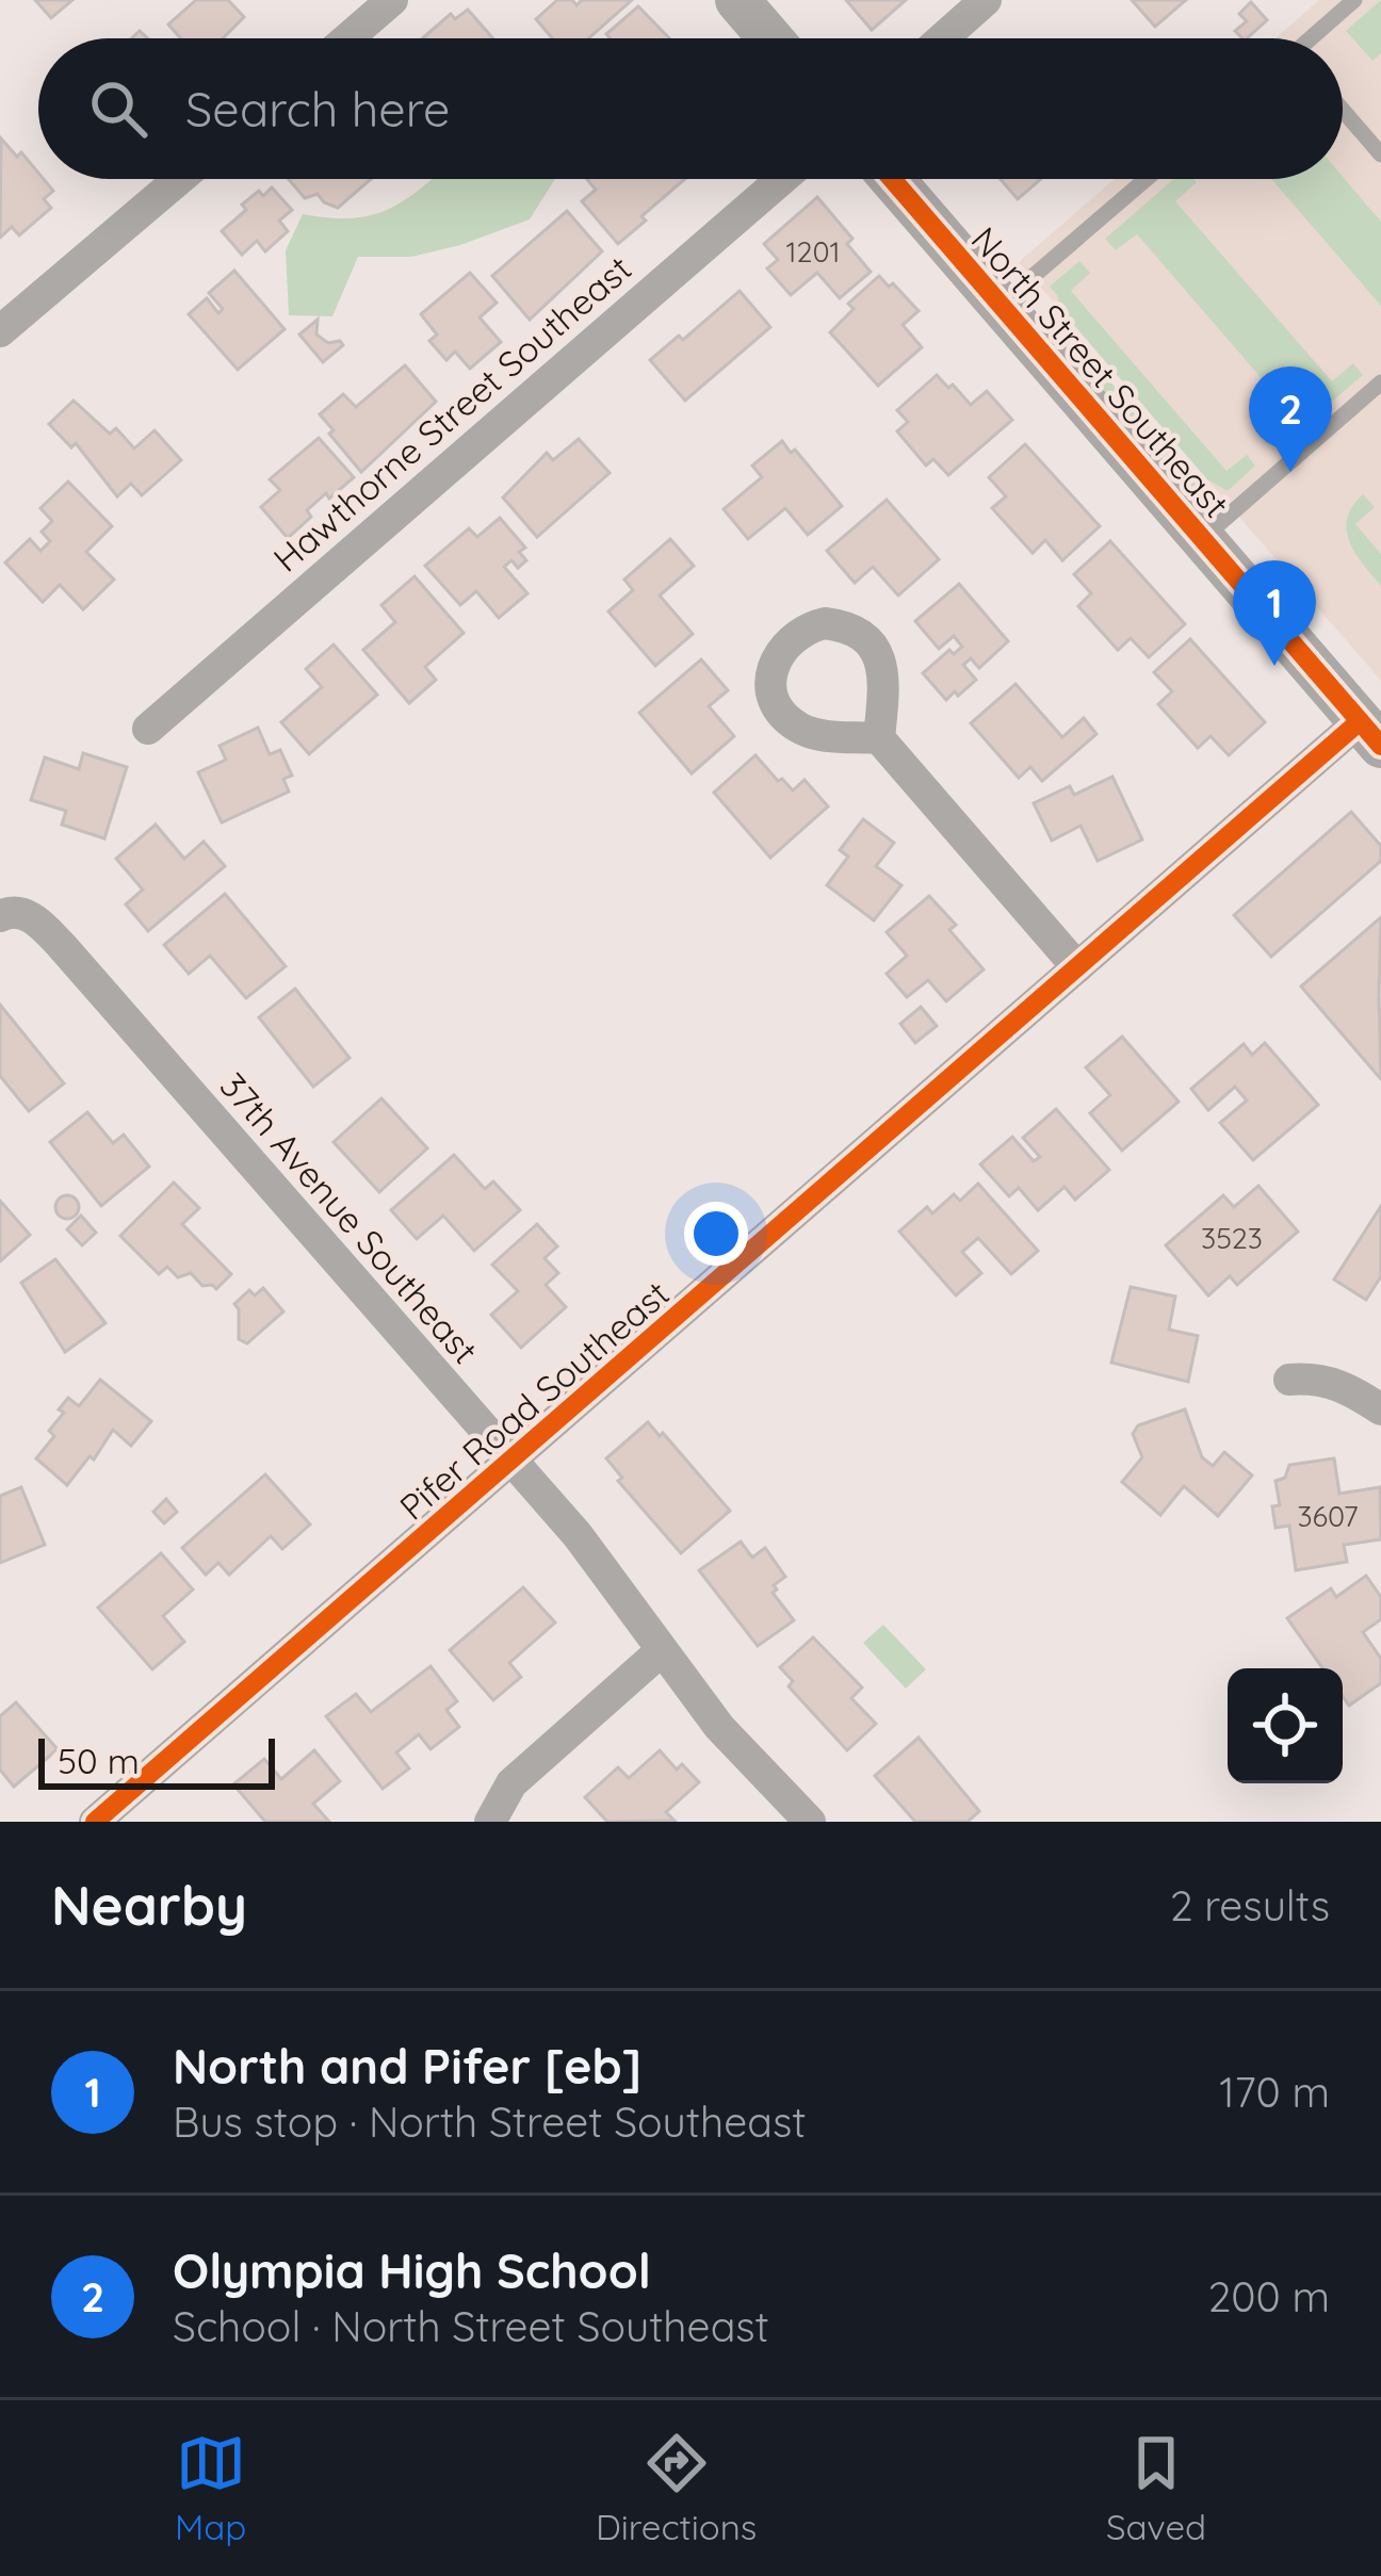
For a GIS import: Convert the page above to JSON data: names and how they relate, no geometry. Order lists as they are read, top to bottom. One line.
{"streets":{"street":["North Street Southeast","Hawthorne Street Southeast","37th Avenue Southeast","Pifer Road Southeast"]},"crossings":[["North Street Southeast","Pifer Road Southeast"],["37th Avenue Southeast","Pifer Road Southeast"]],"house_numbers":["1201","3523","3607"],"scale_bar":"50 m","page":{"search":"Search here","pins":["2","1"],"scale":"50 m","heading":["Nearby","2 results"],"list":[{"mark":"1","name":"North and Pifer [eb]","note":"Bus stop · North Street Southeast","value":"170 m"},{"mark":"2","name":"Olympia High School","note":"School · North Street Southeast","value":"200 m"}],"nav":["Map","Directions","Saved"]}}
